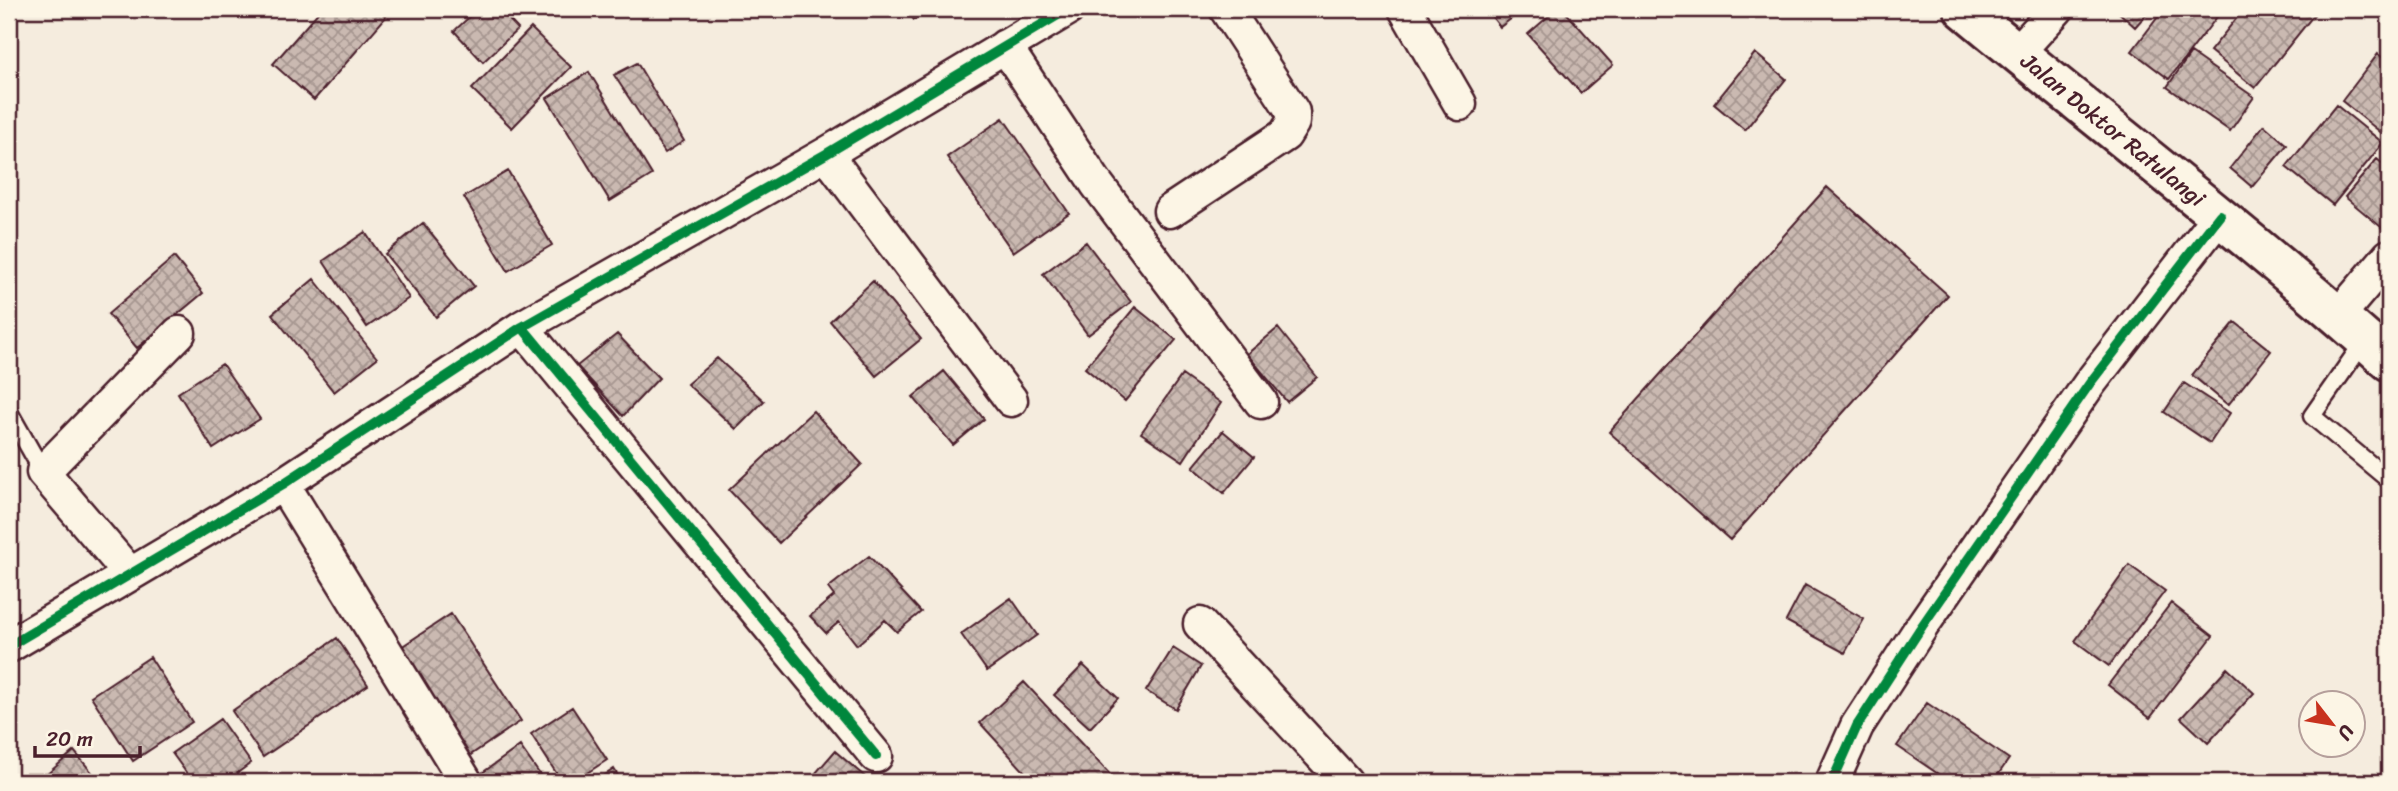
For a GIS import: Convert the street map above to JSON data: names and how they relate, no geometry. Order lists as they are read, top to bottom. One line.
{"streets":{"highway":["Jalan Doktor Ratulangi"]},"scale_bar":"20 m","north":"bottom right"}
